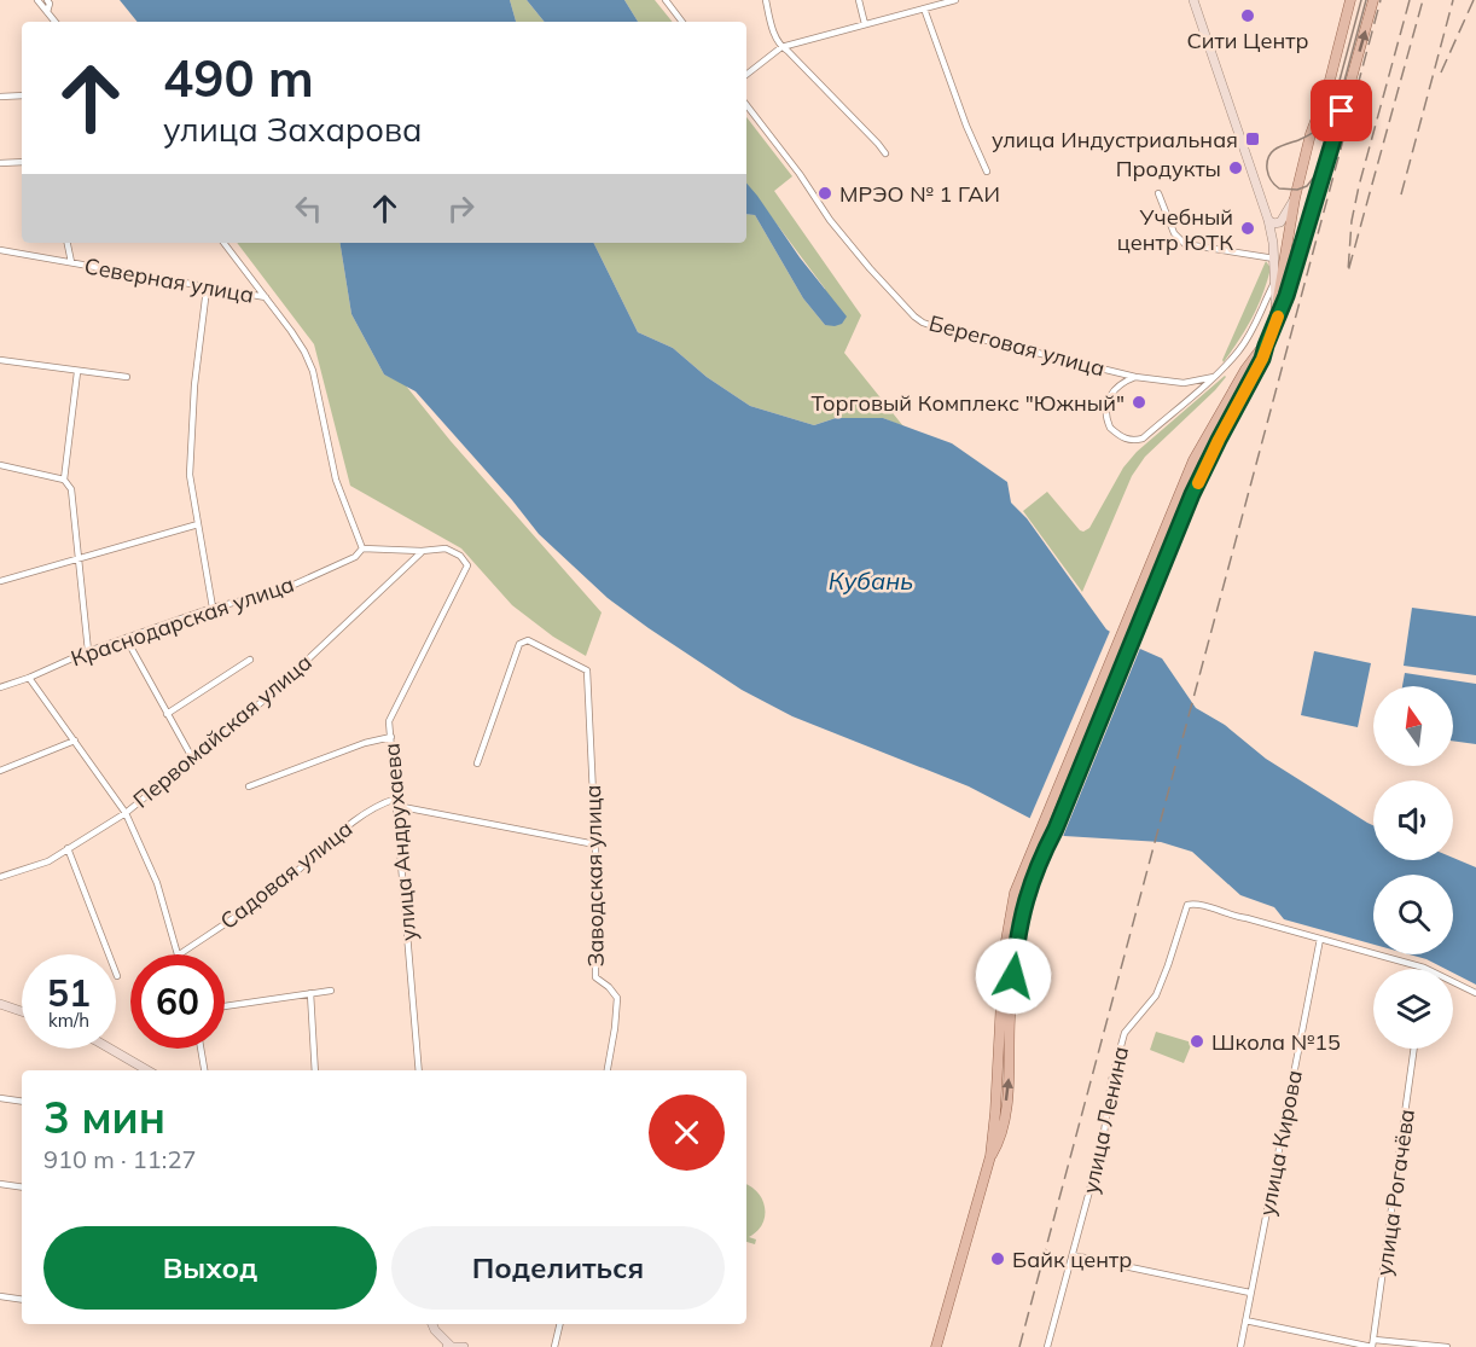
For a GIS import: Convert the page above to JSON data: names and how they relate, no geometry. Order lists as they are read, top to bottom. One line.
{"streets":{"street":["Северная улица","Береговая улица","Краснодарская улица","Первомайская улица","улица Андрухаева","Садовая улица","Заводская улица","улица Ленина","улица Кирова","улица Рогачёва"]},"crossings":[["Краснодарская улица","улица Андрухаева"],["Первомайская улица","улица Андрухаева"],["улица Андрухаева","Садовая улица"],["улица Ленина","улица Кирова"]],"water":["Кубань"],"places":{"other":["Сити Центр","Продукты","МРЭО № 1 ГАИ","Учебный центр ЮТК","Торговый Комплекс \"Южный\"","Школа №15","Байк центр"],"transit":["улица Индустриальная"]},"north":"top","page":{"turn":["490 m","улица Захарова"],"speed":"51 km/h","limit":"60","heading":["3 мин","910 m · 11:27"],"buttons":["Выход","Поделиться"]}}
